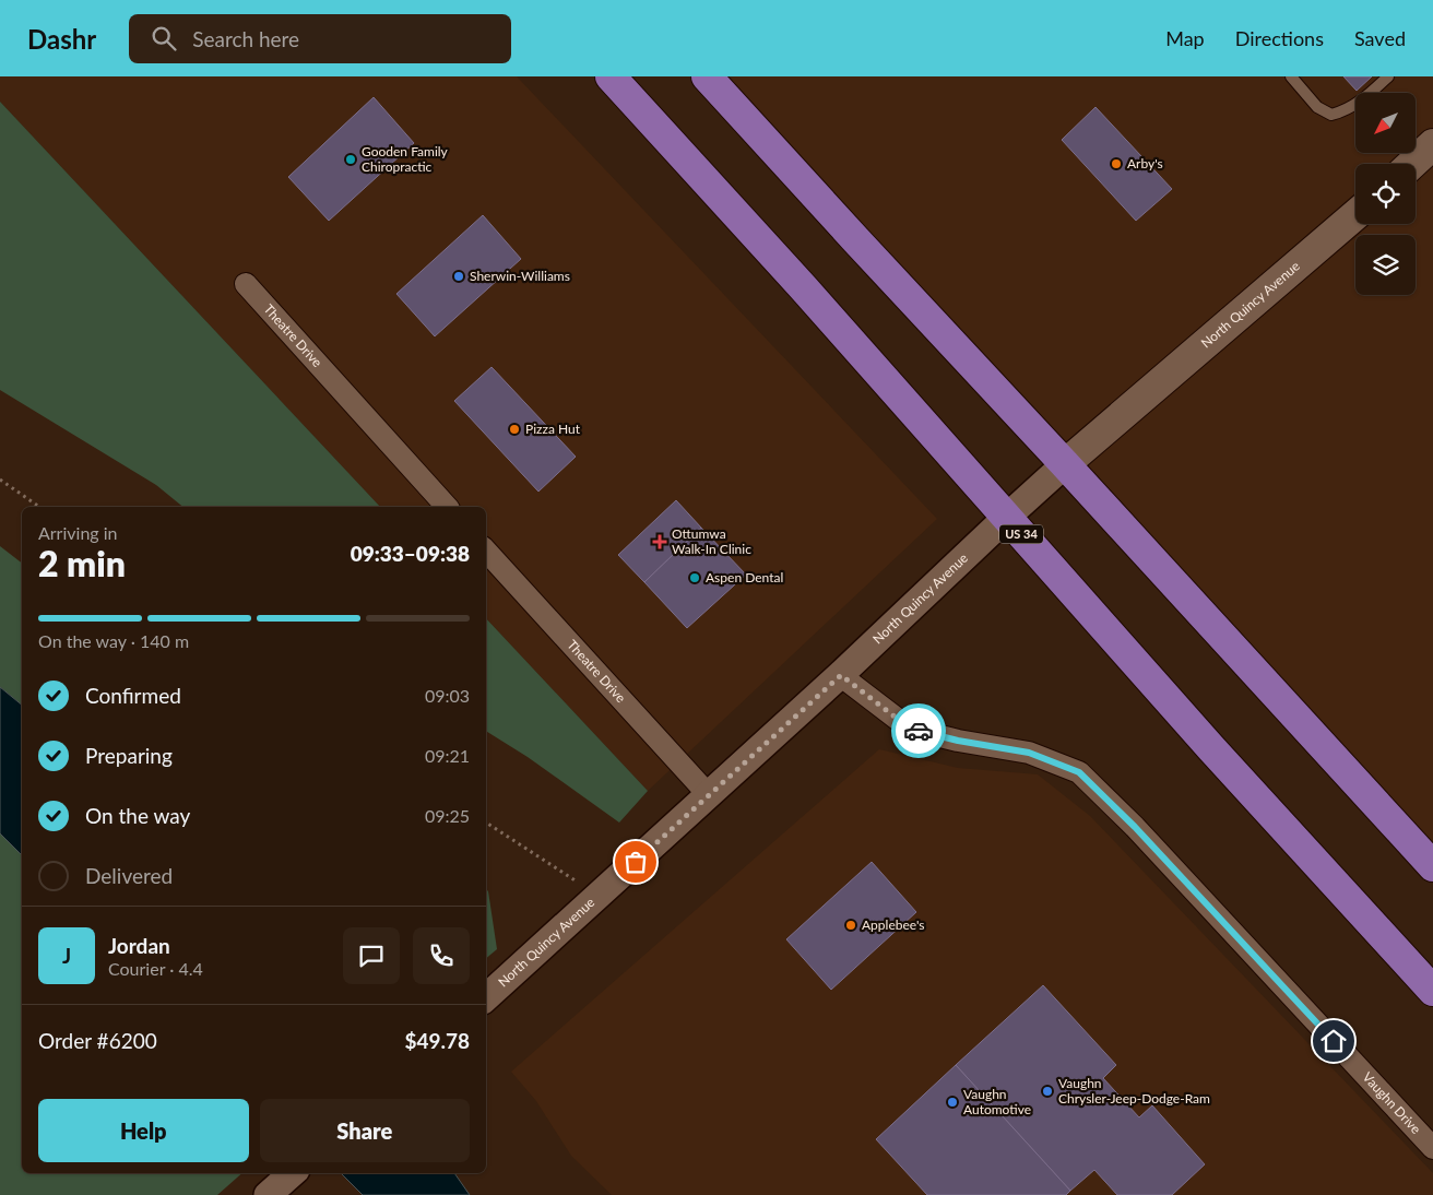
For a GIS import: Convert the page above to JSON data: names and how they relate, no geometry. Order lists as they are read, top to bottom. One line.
{"streets":{"main road":["North Quincy Avenue","US 34"],"street":["Theatre Drive","Vaughn Drive"]},"crossings":[["North Quincy Avenue","Theatre Drive"],["North Quincy Avenue","US 34"],["North Quincy Avenue","Vaughn Drive"]],"places":{"other":["Gooden Family Chiropractic","Arby's","Sherwin-Williams","Pizza Hut","Aspen Dental","Applebee's","Vaughn Chrysler-Jeep-Dodge-Ram","Vaughn Automotive"],"health":["Ottumwa Walk-In Clinic"]},"north":"bottom left","page":{"header":"Dashr","search":"Search here","nav":["Map","Directions","Saved"],"heading":["2 min","Arriving in","09:33–09:38"],"panel":["Jordan","Courier · 4.4","Order #6200","$49.78"],"bar":"On the way · 140 m","list":[["Confirmed","09:03"],["Preparing","09:21"],["On the way","09:25"],"Delivered"],"round":"J","buttons":["Help","Share"]}}
